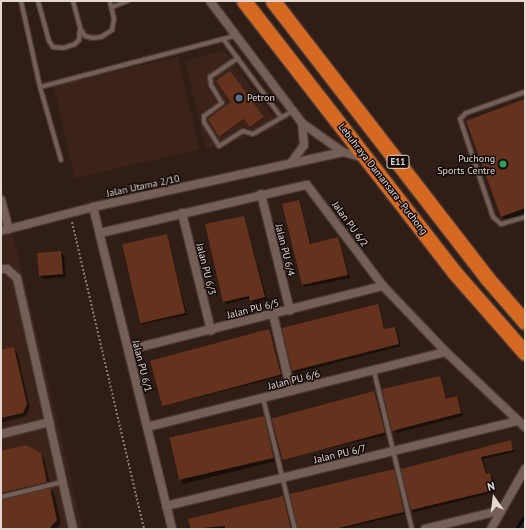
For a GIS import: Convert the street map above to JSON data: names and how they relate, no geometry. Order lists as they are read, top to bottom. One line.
{"streets":{"highway":["E11","Lebuhraya Damansara–Puchong"],"street":["Jalan Utama 2/10","Jalan PU 6/2","Jalan PU 6/4","Jalan PU 6/3","Jalan PU 6/5","Jalan PU 6/1","Jalan PU 6/6","Jalan PU 6/7"]},"crossings":[["Lebuhraya Damansara–Puchong","Jalan Utama 2/10"],["Jalan Utama 2/10","Jalan PU 6/1"],["Jalan PU 6/2","Jalan PU 6/4"],["Jalan PU 6/2","Jalan PU 6/3"],["Jalan PU 6/2","Jalan PU 6/5"],["Jalan PU 6/2","Jalan PU 6/1"],["Jalan PU 6/2","Jalan PU 6/6"],["Jalan PU 6/2","Jalan PU 6/7"],["Jalan PU 6/4","Jalan PU 6/5"],["Jalan PU 6/3","Jalan PU 6/5"],["Jalan PU 6/5","Jalan PU 6/1"],["Jalan PU 6/1","Jalan PU 6/6"],["Jalan PU 6/1","Jalan PU 6/7"]],"places":["Petron","Puchong Sports Centre"],"north":"top"}
